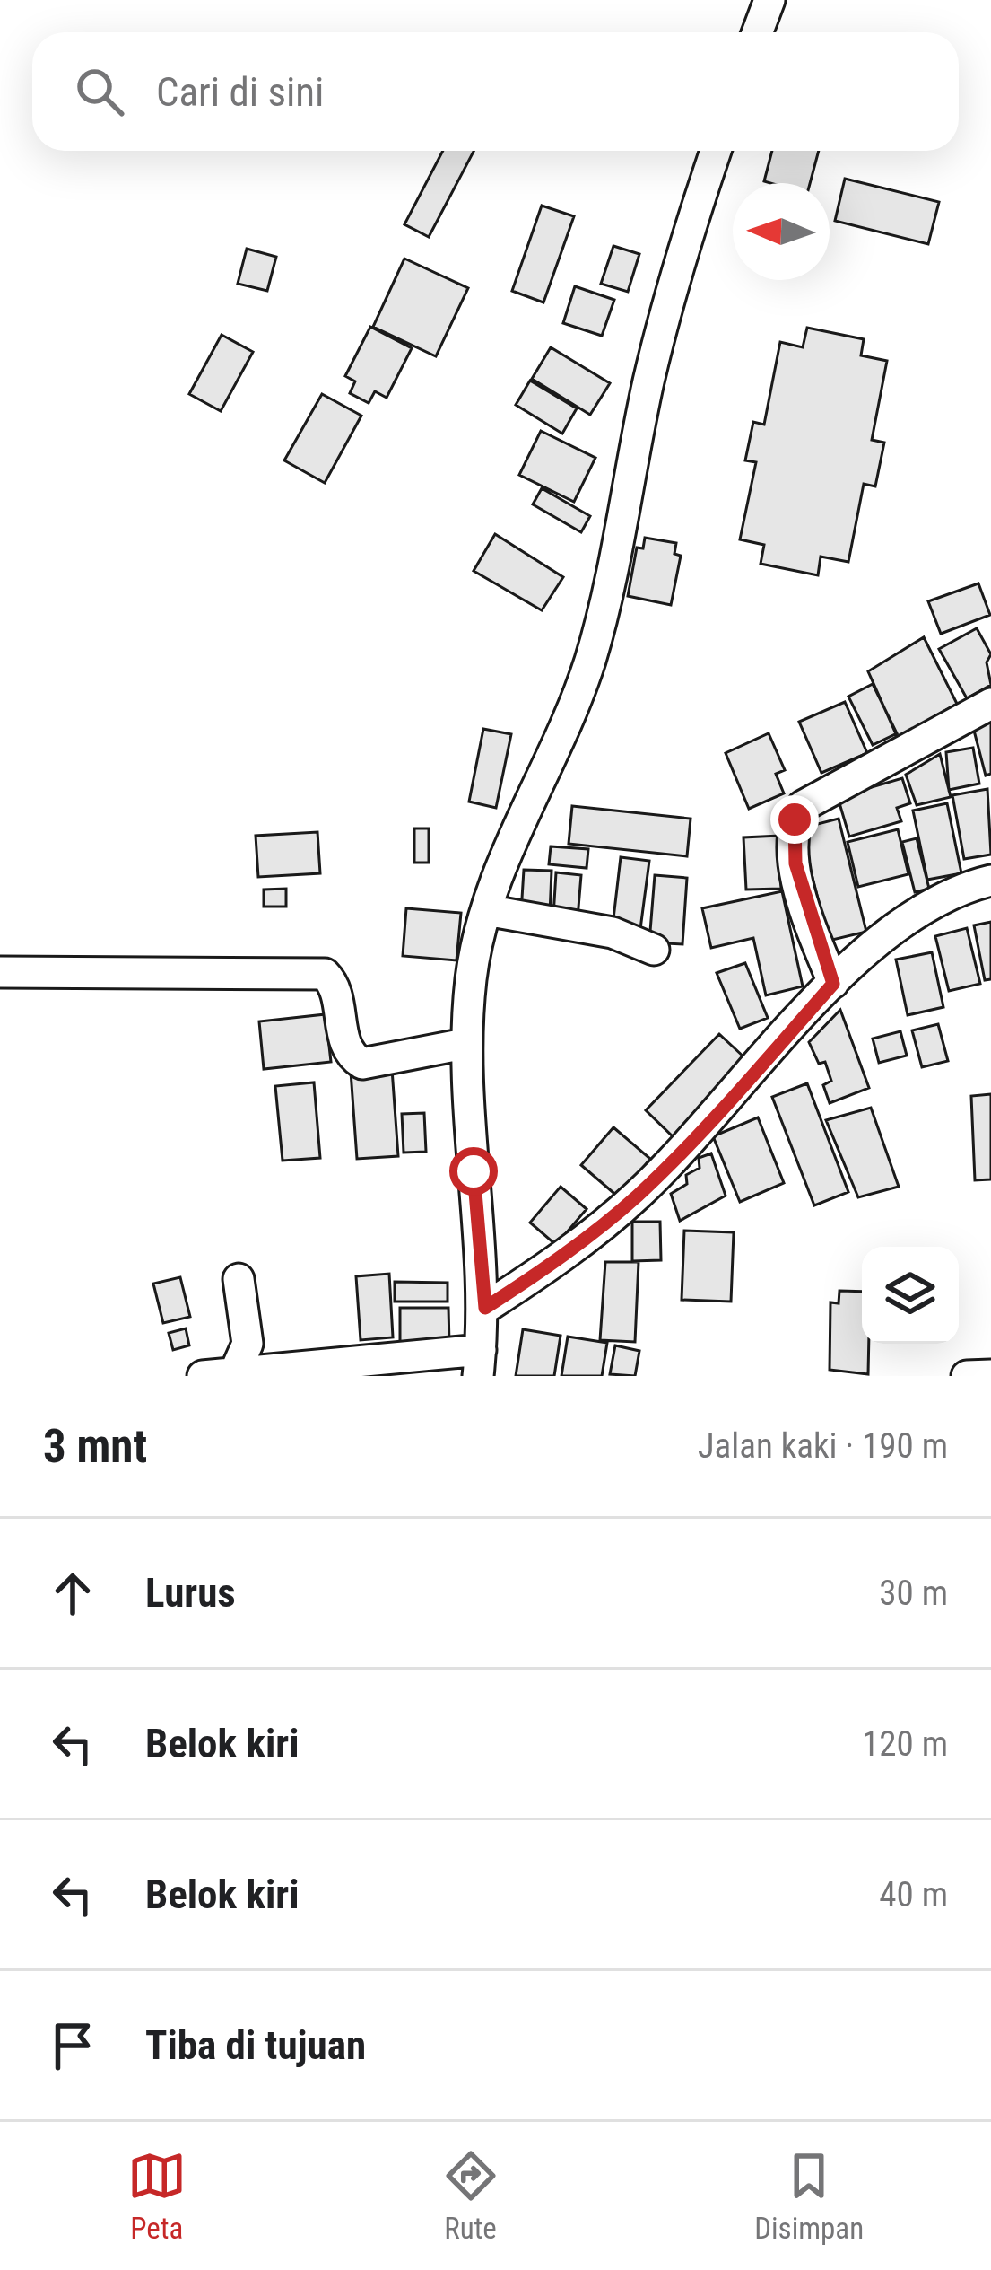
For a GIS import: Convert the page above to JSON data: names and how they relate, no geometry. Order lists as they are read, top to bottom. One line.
{"north":"left","page":{"search":"Cari di sini","heading":["3 mnt","Jalan kaki · 190 m"],"list":[["Lurus","30 m"],["Belok kiri","120 m"],["Belok kiri","40 m"],"Tiba di tujuan"],"nav":["Peta","Rute","Disimpan"]}}
